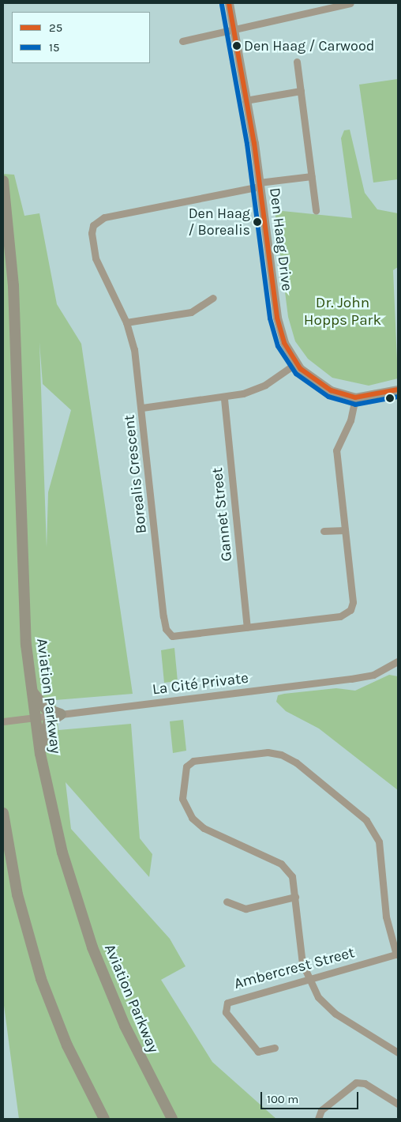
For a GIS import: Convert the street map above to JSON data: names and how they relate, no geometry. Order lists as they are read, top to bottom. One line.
{"streets":{"main road":["Aviation Parkway"],"street":["Den Haag Drive","Borealis Crescent","Gannet Street","La Cité Private","Ambercrest Street"]},"crossings":[["Den Haag Drive","Borealis Crescent"],["Borealis Crescent","Gannet Street"],["La Cité Private","Aviation Parkway"]],"parks":["Dr. John Hopps Park"],"places":["Den Haag / Carwood","Den Haag / Borealis"],"lines":["transit line 25","transit line 15"],"legend":["25","15"],"scale_bar":"100 m"}
